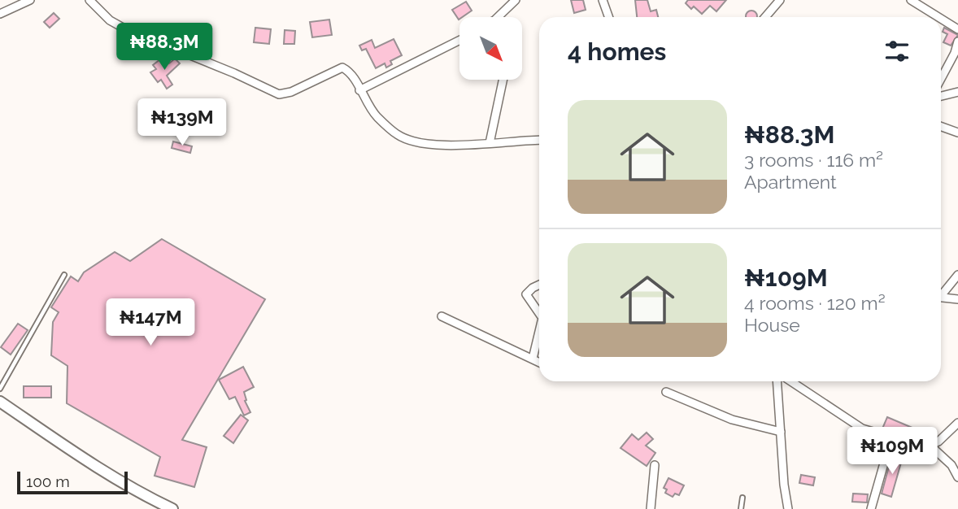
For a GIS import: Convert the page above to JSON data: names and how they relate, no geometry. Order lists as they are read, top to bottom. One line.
{"scale_bar":"100 m","north":"bottom right","page":{"heading":"4 homes","price":["₦88.3M","₦139M","₦147M","₦109M"],"list":[{"name":"₦88.3M","note":"3 rooms · 116 m² · Apartment"},{"name":"₦109M","note":"4 rooms · 120 m² · House"}],"scale":"100 m"}}
